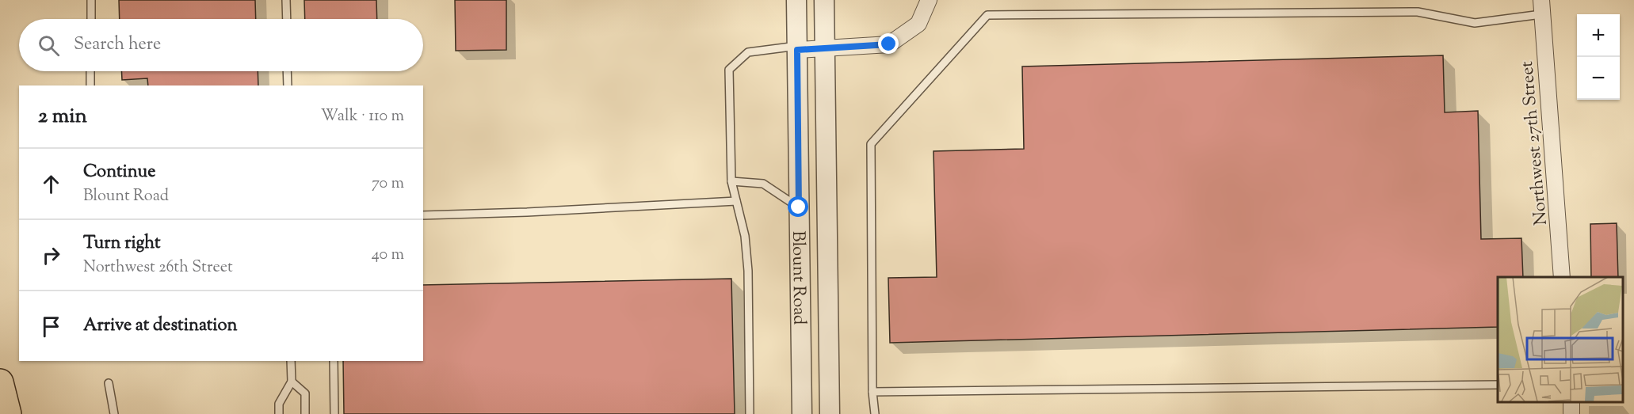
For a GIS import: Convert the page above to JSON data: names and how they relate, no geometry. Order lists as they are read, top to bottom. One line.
{"streets":{"street":["Northwest 27th Street","Blount Road"]},"page":{"map_buttons":["+","−"],"search":"Search here","heading":["2 min","Walk · 110 m"],"list":[["Continue","Blount Road","70 m"],["Turn right","Northwest 26th Street","40 m"],"Arrive at destination"]}}
